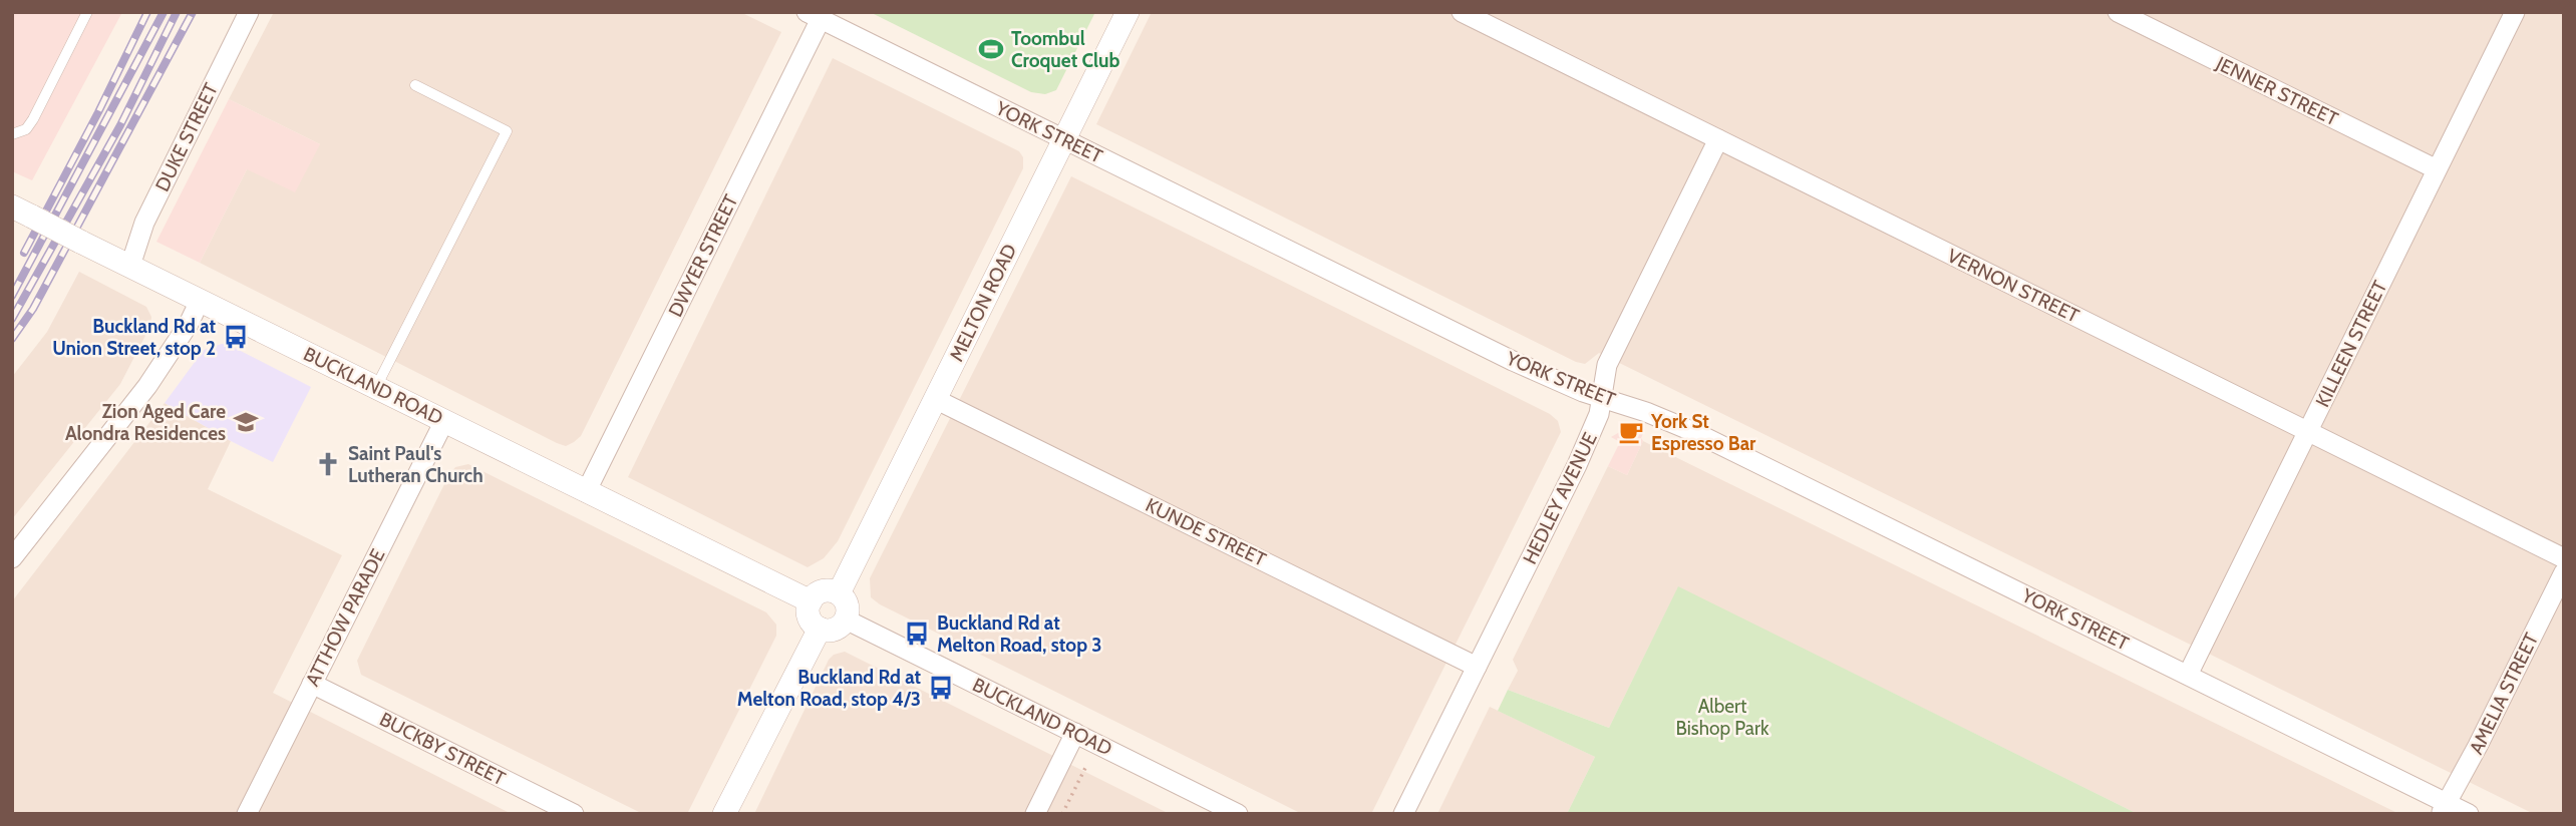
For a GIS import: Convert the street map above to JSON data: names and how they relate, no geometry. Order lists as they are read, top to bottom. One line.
{"streets":{"street":["JENNER STREET","YORK STREET","DUKE STREET","DWYER STREET","VERNON STREET","MELTON ROAD","KILLEEN STREET","BUCKLAND ROAD","HEDLEY AVENUE","KUNDE STREET","ATTHOW PARADE","AMELIA STREET","BUCKBY STREET"]},"crossings":[["JENNER STREET","KILLEEN STREET"],["YORK STREET","DWYER STREET"],["YORK STREET","MELTON ROAD"],["YORK STREET","KILLEEN STREET"],["YORK STREET","HEDLEY AVENUE"],["YORK STREET","AMELIA STREET"],["DUKE STREET","BUCKLAND ROAD"],["DWYER STREET","BUCKLAND ROAD"],["VERNON STREET","KILLEEN STREET"],["VERNON STREET","HEDLEY AVENUE"],["MELTON ROAD","BUCKLAND ROAD"],["MELTON ROAD","KUNDE STREET"],["BUCKLAND ROAD","ATTHOW PARADE"],["HEDLEY AVENUE","KUNDE STREET"],["ATTHOW PARADE","BUCKBY STREET"]],"parks":["Albert Bishop Park"],"places":{"sports":["Toombul Croquet Club"],"bus stop":["Buckland Rd at Union Street, stop 2","Buckland Rd at Melton Road, stop 3","Buckland Rd at Melton Road, stop 4/3"],"school or university":["Zion Aged Care Alondra Residences"],"cafe":["York St Espresso Bar"],"church":["Saint Paul's Lutheran Church"]}}
